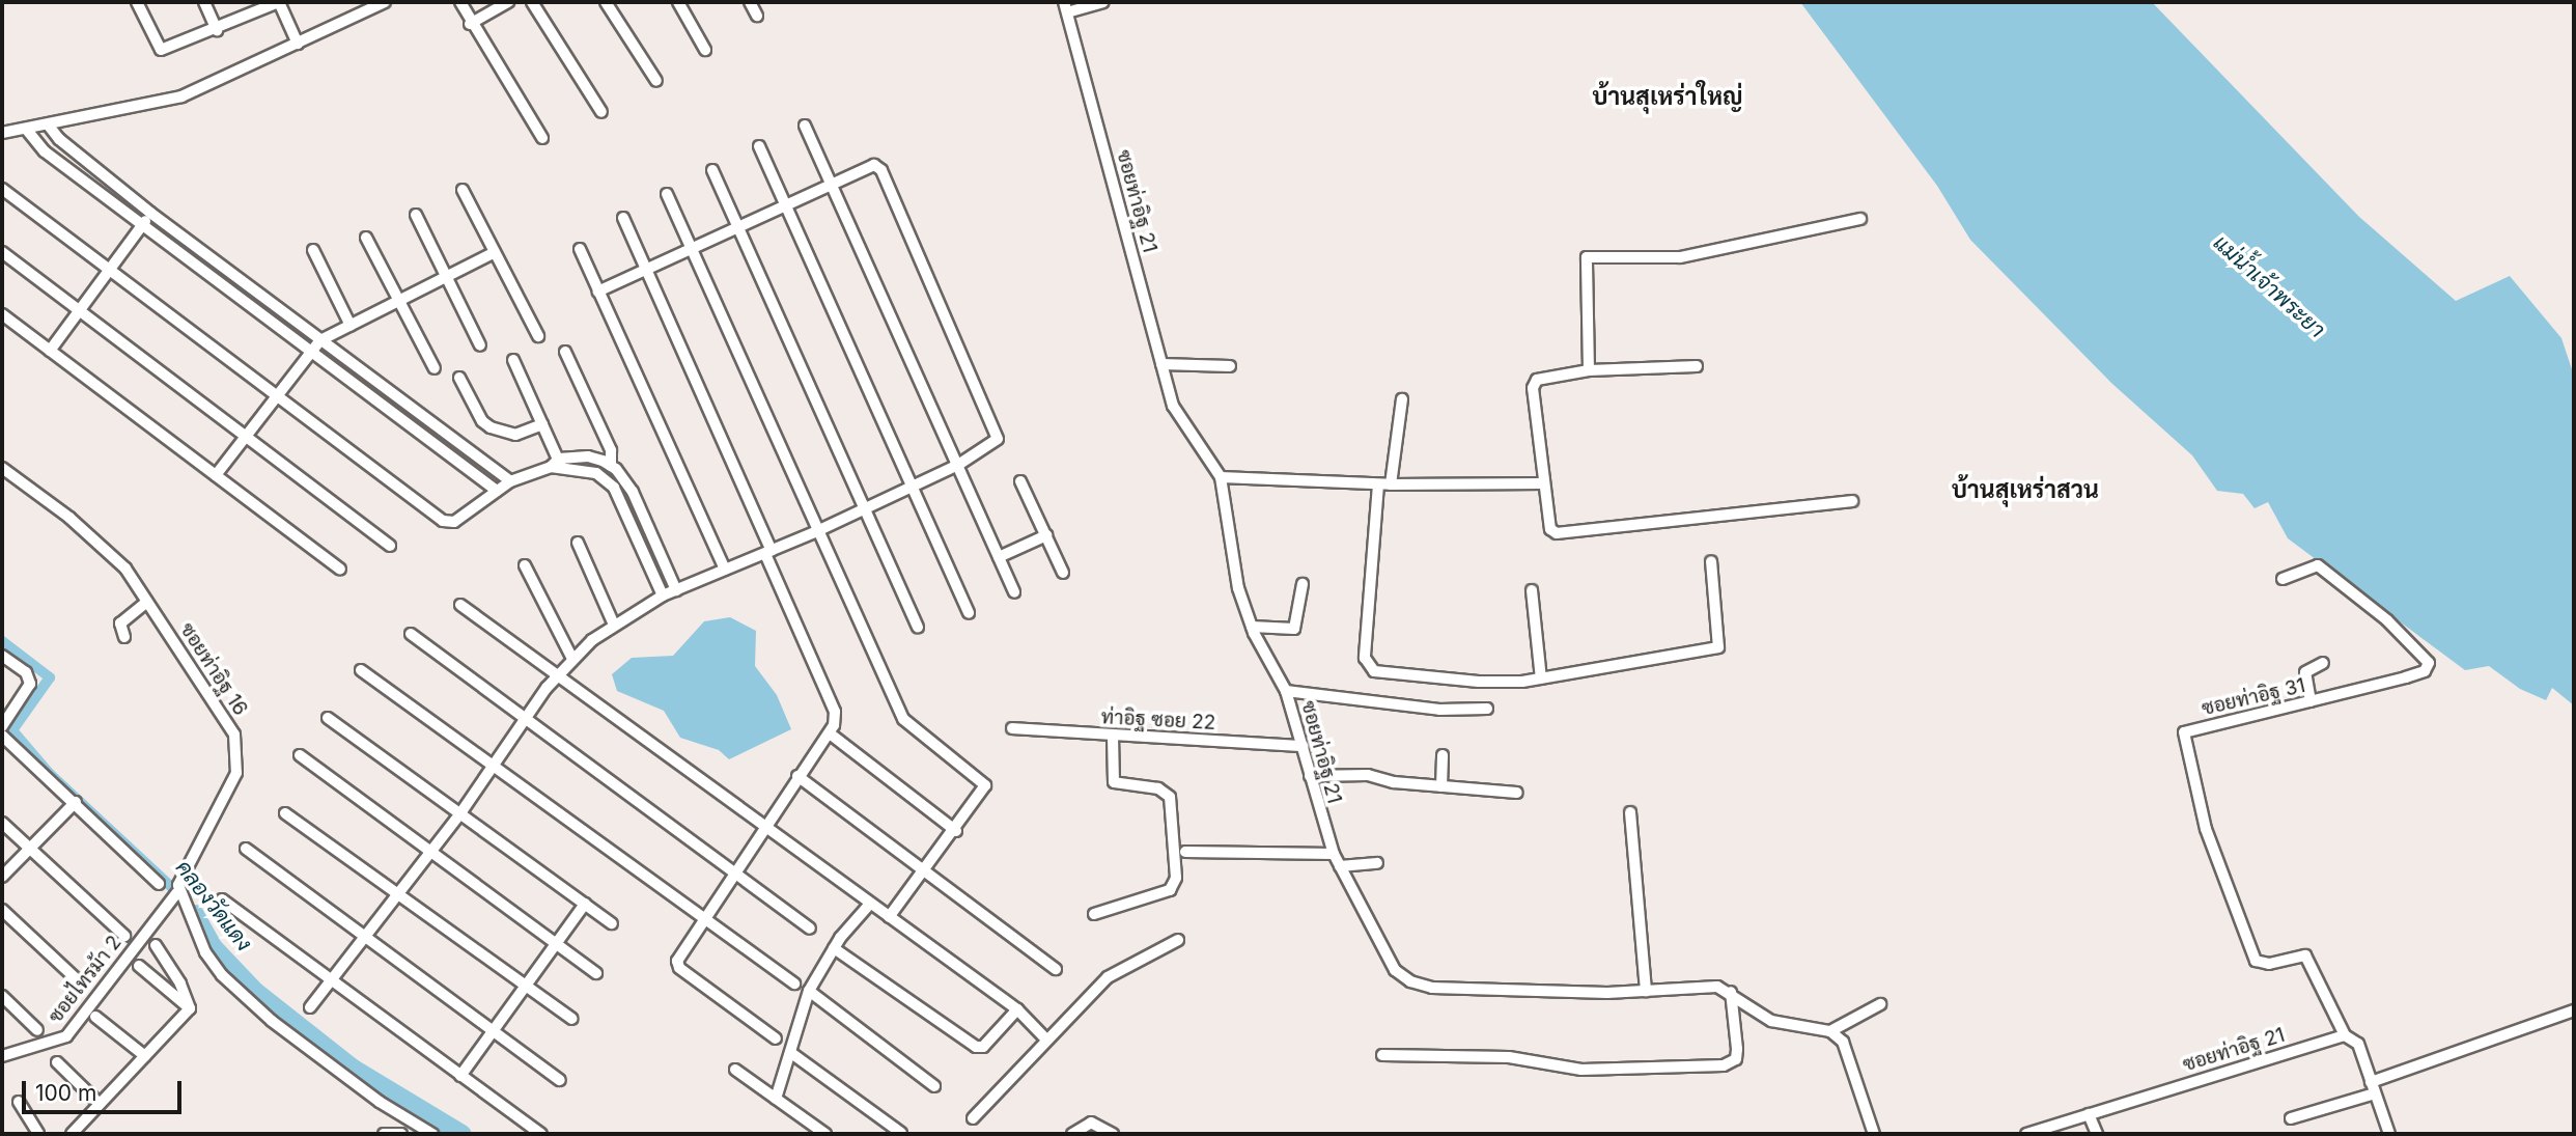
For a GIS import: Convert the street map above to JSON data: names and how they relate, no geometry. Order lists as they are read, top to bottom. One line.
{"streets":{"street":["ซอยท่าอิฐ 21","ซอยท่าอิฐ 16","ซอยท่าอิฐ 31","ท่าอิฐ ซอย 22","ซอยไทรม้า 2"]},"crossings":[["ซอยท่าอิฐ 21","ซอยท่าอิฐ 31"],["ซอยท่าอิฐ 21","ท่าอิฐ ซอย 22"],["ซอยท่าอิฐ 16","ซอยไทรม้า 2"]],"districts":["บ้านสุเหร่าใหญ่","บ้านสุเหร่าสวน"],"water":["แม่น้ำเจ้าพระยา","คลองวัดแดง"],"scale_bar":"100 m"}
